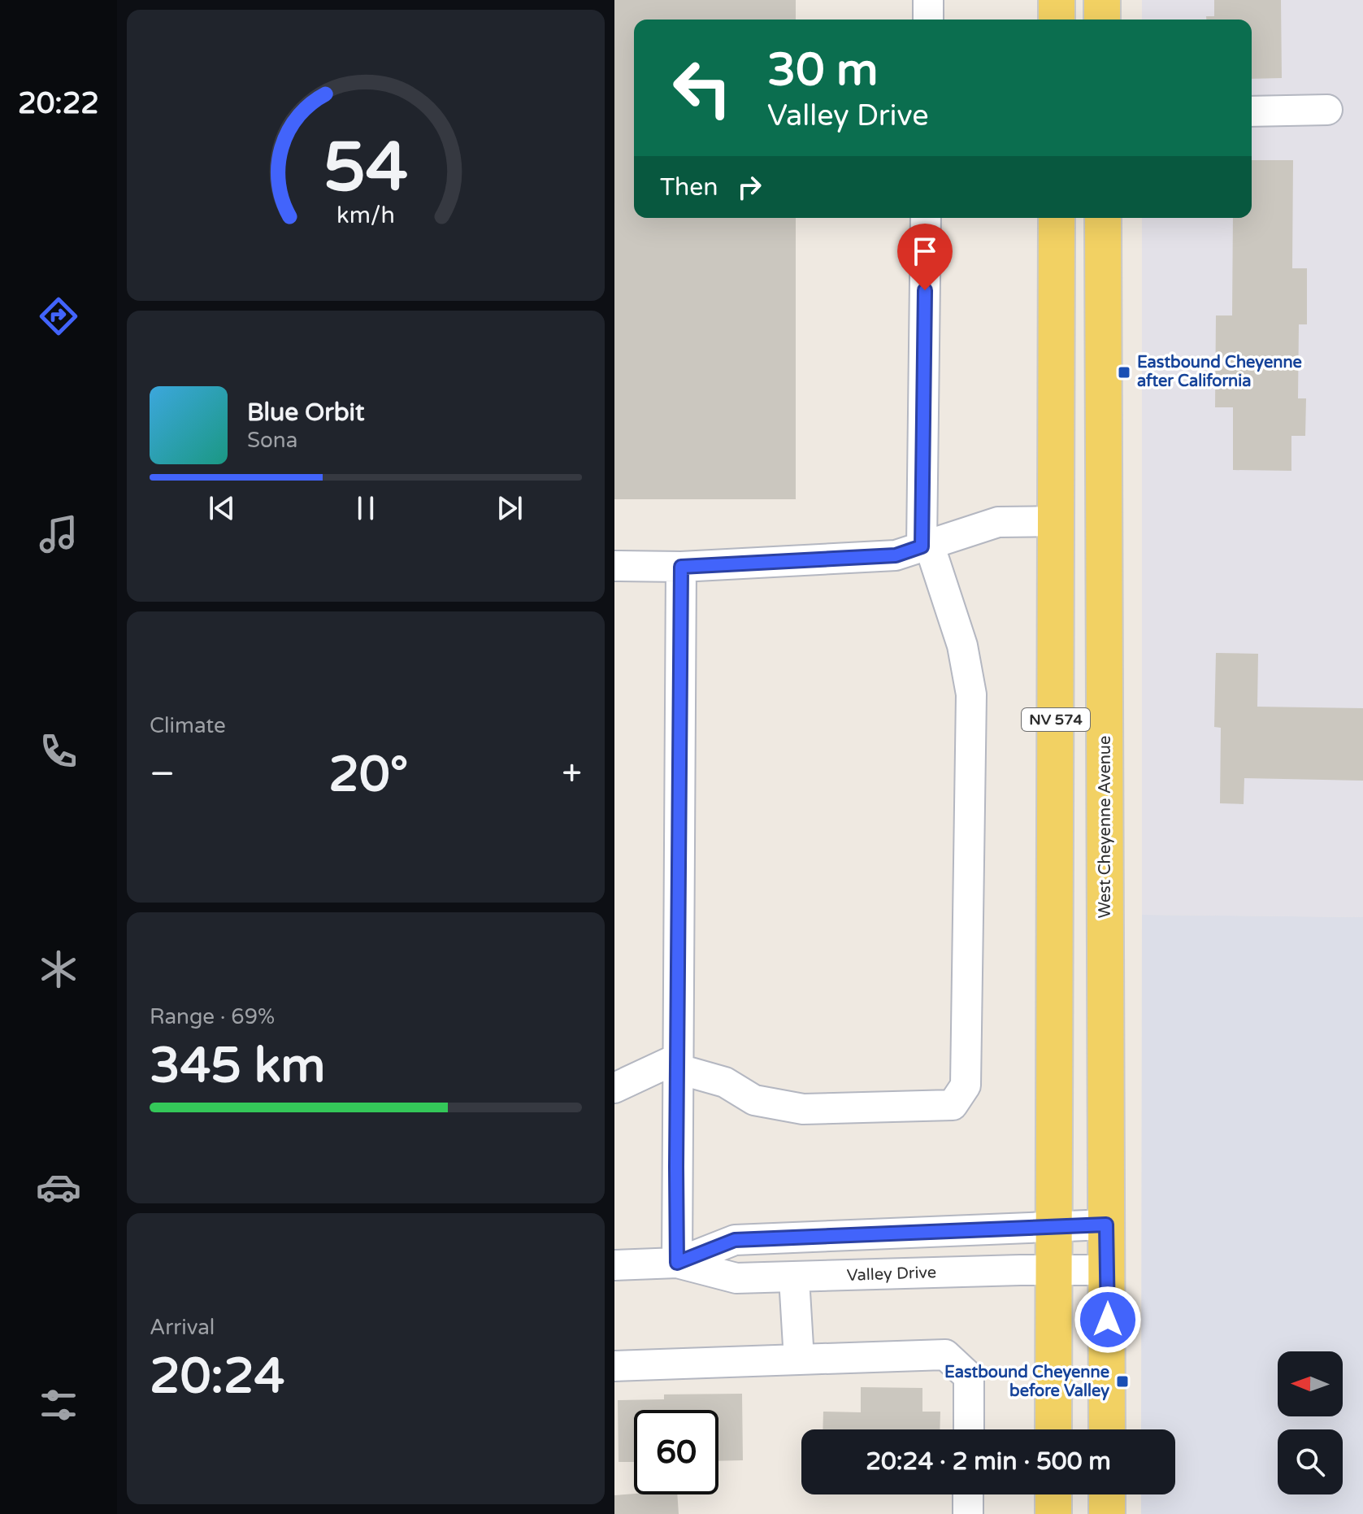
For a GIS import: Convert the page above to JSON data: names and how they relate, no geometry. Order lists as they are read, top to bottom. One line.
{"streets":{"main road":["NV 574","West Cheyenne Avenue"],"street":["Valley Drive"]},"crossings":[["NV 574","Valley Drive"],["West Cheyenne Avenue","Valley Drive"]],"places":{"transit":["Eastbound Cheyenne after California","Eastbound Cheyenne before Valley"]},"north":"left","page":{"tabs":"20:22","turn":["30 m","Valley Drive"],"then":"Then","song":["Blue Orbit","Sona"],"tile":["Climate",["Range · 69%","345 km"],["Arrival","20:24"]],"heat":["−","20°","+"],"limit":"60","trip":"20:24 · 2 min · 500 m","gauge":["54","km/h"]}}
